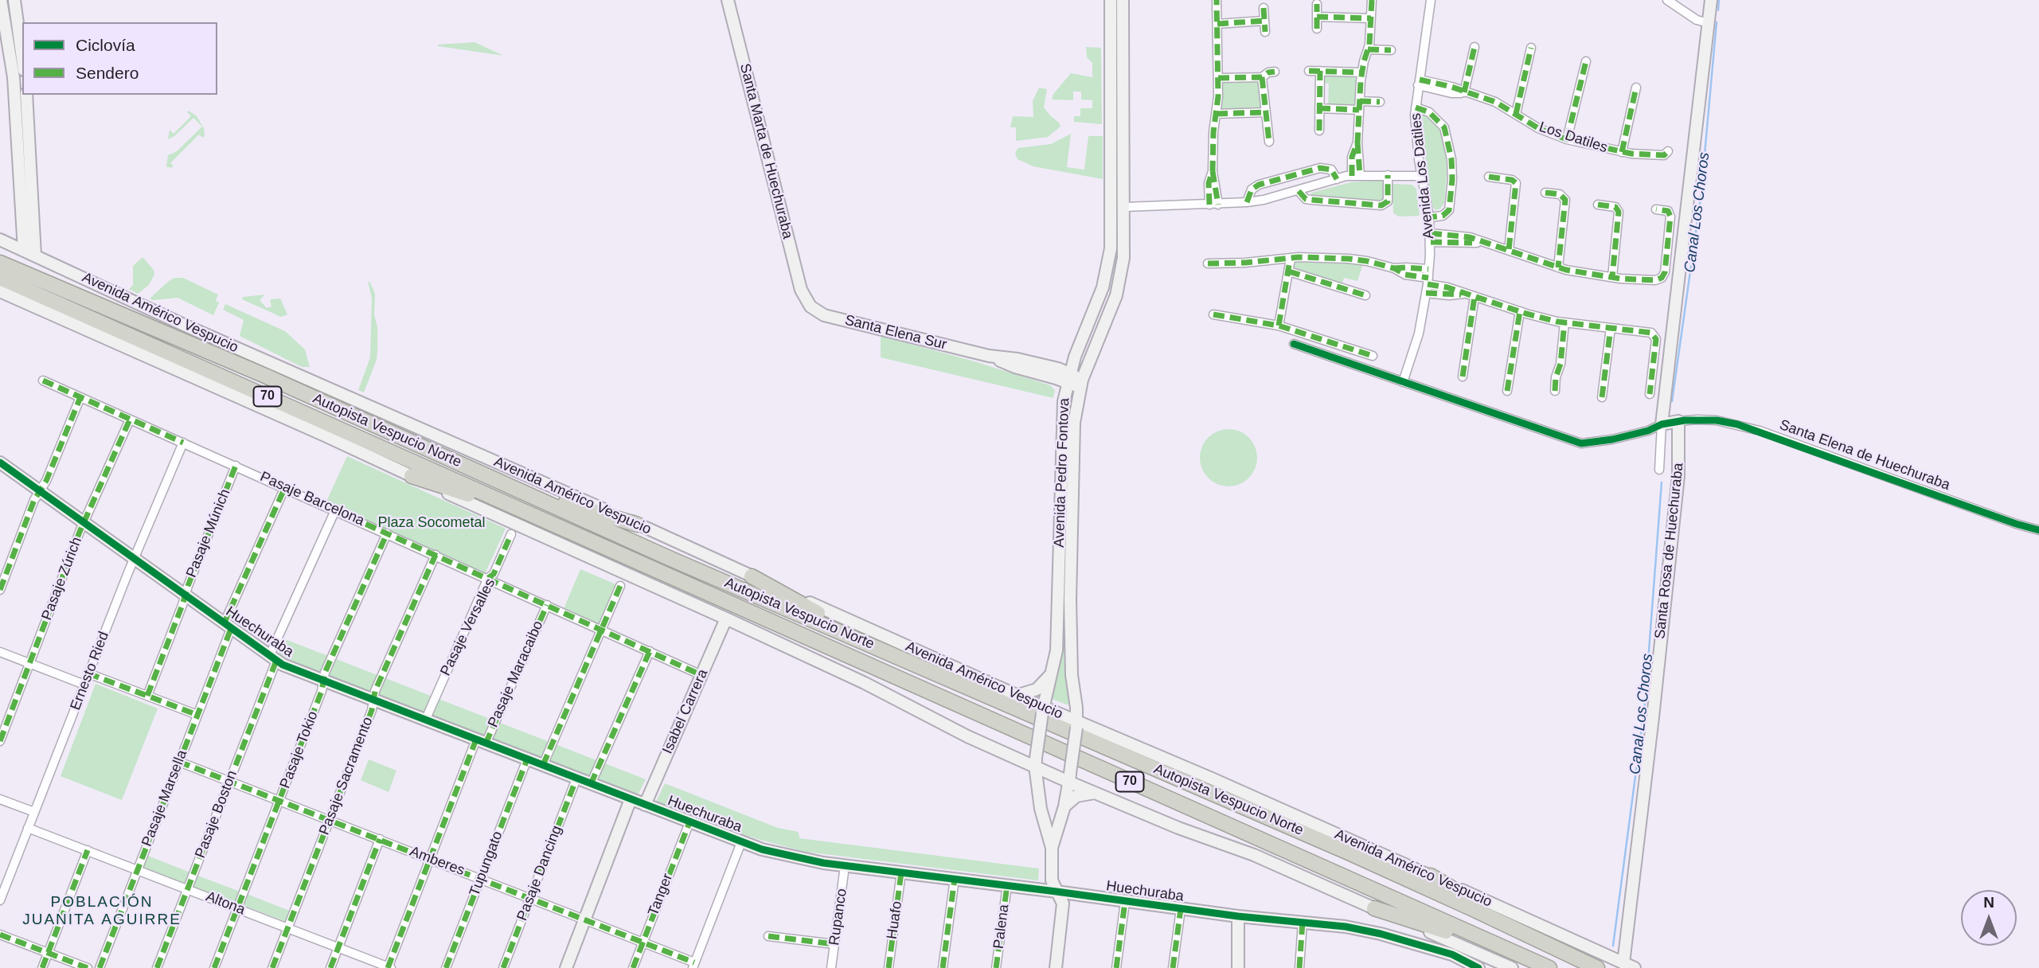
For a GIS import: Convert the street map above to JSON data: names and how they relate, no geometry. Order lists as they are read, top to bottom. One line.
{"streets":{"highway":["70","Autopista Vespucio Norte"],"street":["Los Datiles","Santa Marta de Huechuraba","Avenida Los Datiles","Avenida Américo Vespucio","Santa Elena Sur","Santa Elena de Huechuraba","Avenida Pedro Fontova","Pasaje Barcelona","Pasaje Múnich","Santa Rosa de Huechuraba","Pasaje Zúrich","Pasaje Versalles","Huechuraba","Ernesto Ried","Pasaje Maracaibo","Isabel Carrera","Pasaje Tokio","Pasaje Sacramento","Pasaje Marsella","Pasaje Boston","Amberes","Tupungato","Pasaje Dancing","Tanger","Altona","Rupanco","Huafo","Palena"]},"crossings":[["Los Datiles","Avenida Los Datiles"],["Santa Marta de Huechuraba","Santa Elena Sur"],["Avenida Américo Vespucio","Avenida Pedro Fontova"],["Avenida Américo Vespucio","Santa Rosa de Huechuraba"],["Santa Elena Sur","Avenida Pedro Fontova"],["Santa Elena de Huechuraba","Santa Rosa de Huechuraba"],["Avenida Pedro Fontova","Huechuraba"],["Pasaje Barcelona","Pasaje Múnich"],["Pasaje Barcelona","Pasaje Zúrich"],["Pasaje Barcelona","Pasaje Versalles"],["Pasaje Barcelona","Ernesto Ried"],["Pasaje Barcelona","Pasaje Maracaibo"],["Pasaje Barcelona","Isabel Carrera"],["Pasaje Barcelona","Pasaje Tokio"],["Pasaje Barcelona","Pasaje Sacramento"],["Pasaje Barcelona","Pasaje Marsella"],["Pasaje Barcelona","Pasaje Boston"],["Pasaje Múnich","Huechuraba"],["Pasaje Zúrich","Huechuraba"],["Pasaje Versalles","Huechuraba"],["Huechuraba","Ernesto Ried"],["Huechuraba","Pasaje Maracaibo"],["Huechuraba","Isabel Carrera"],["Huechuraba","Pasaje Tokio"],["Huechuraba","Pasaje Sacramento"],["Huechuraba","Pasaje Marsella"],["Huechuraba","Pasaje Boston"],["Huechuraba","Tupungato"],["Huechuraba","Pasaje Dancing"],["Huechuraba","Tanger"],["Huechuraba","Rupanco"],["Huechuraba","Huafo"],["Huechuraba","Palena"],["Ernesto Ried","Altona"],["Pasaje Maracaibo","Amberes"],["Pasaje Maracaibo","Altona"],["Pasaje Tokio","Amberes"],["Pasaje Tokio","Altona"],["Pasaje Sacramento","Amberes"],["Pasaje Sacramento","Altona"],["Pasaje Marsella","Amberes"],["Pasaje Marsella","Altona"],["Pasaje Boston","Amberes"],["Pasaje Boston","Altona"],["Amberes","Tupungato"],["Amberes","Pasaje Dancing"],["Amberes","Tanger"]],"districts":["POBLACIÓN JUANITA AGUIRRE"],"water":["Canal Los Choros"],"parks":["Plaza Socometal"],"legend":["Ciclovía","Sendero"],"north":"top"}
